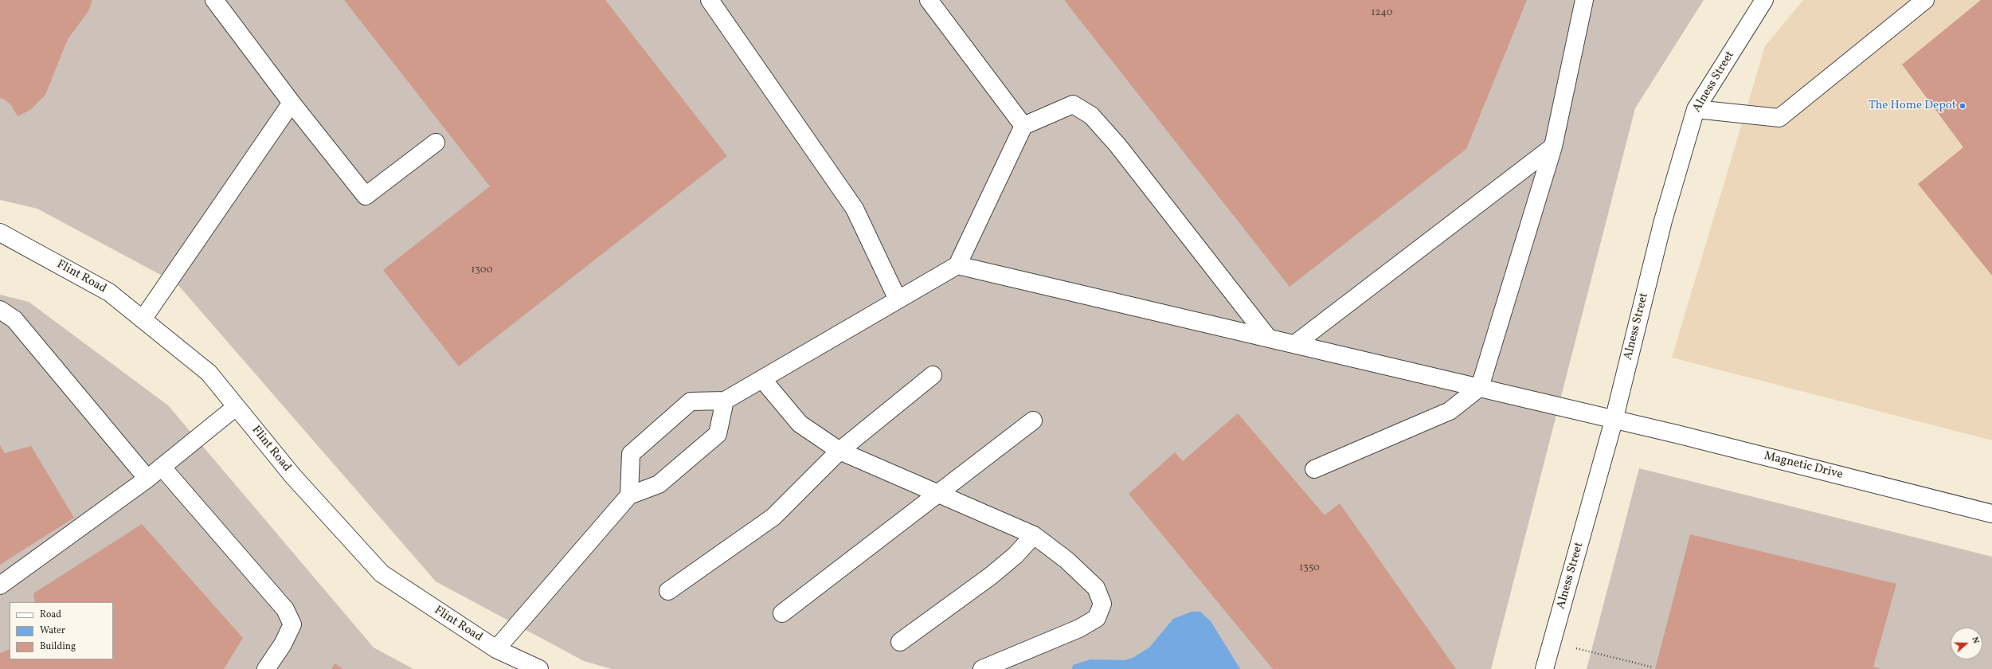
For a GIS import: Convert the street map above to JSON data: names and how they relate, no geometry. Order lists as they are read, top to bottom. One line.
{"streets":{"street":["Alness Street","Flint Road","Magnetic Drive"]},"crossings":[["Alness Street","Magnetic Drive"]],"places":["The Home Depot"],"house_numbers":["1240","1300","1350"],"legend":["Road","Water","Building"],"north":"right"}
